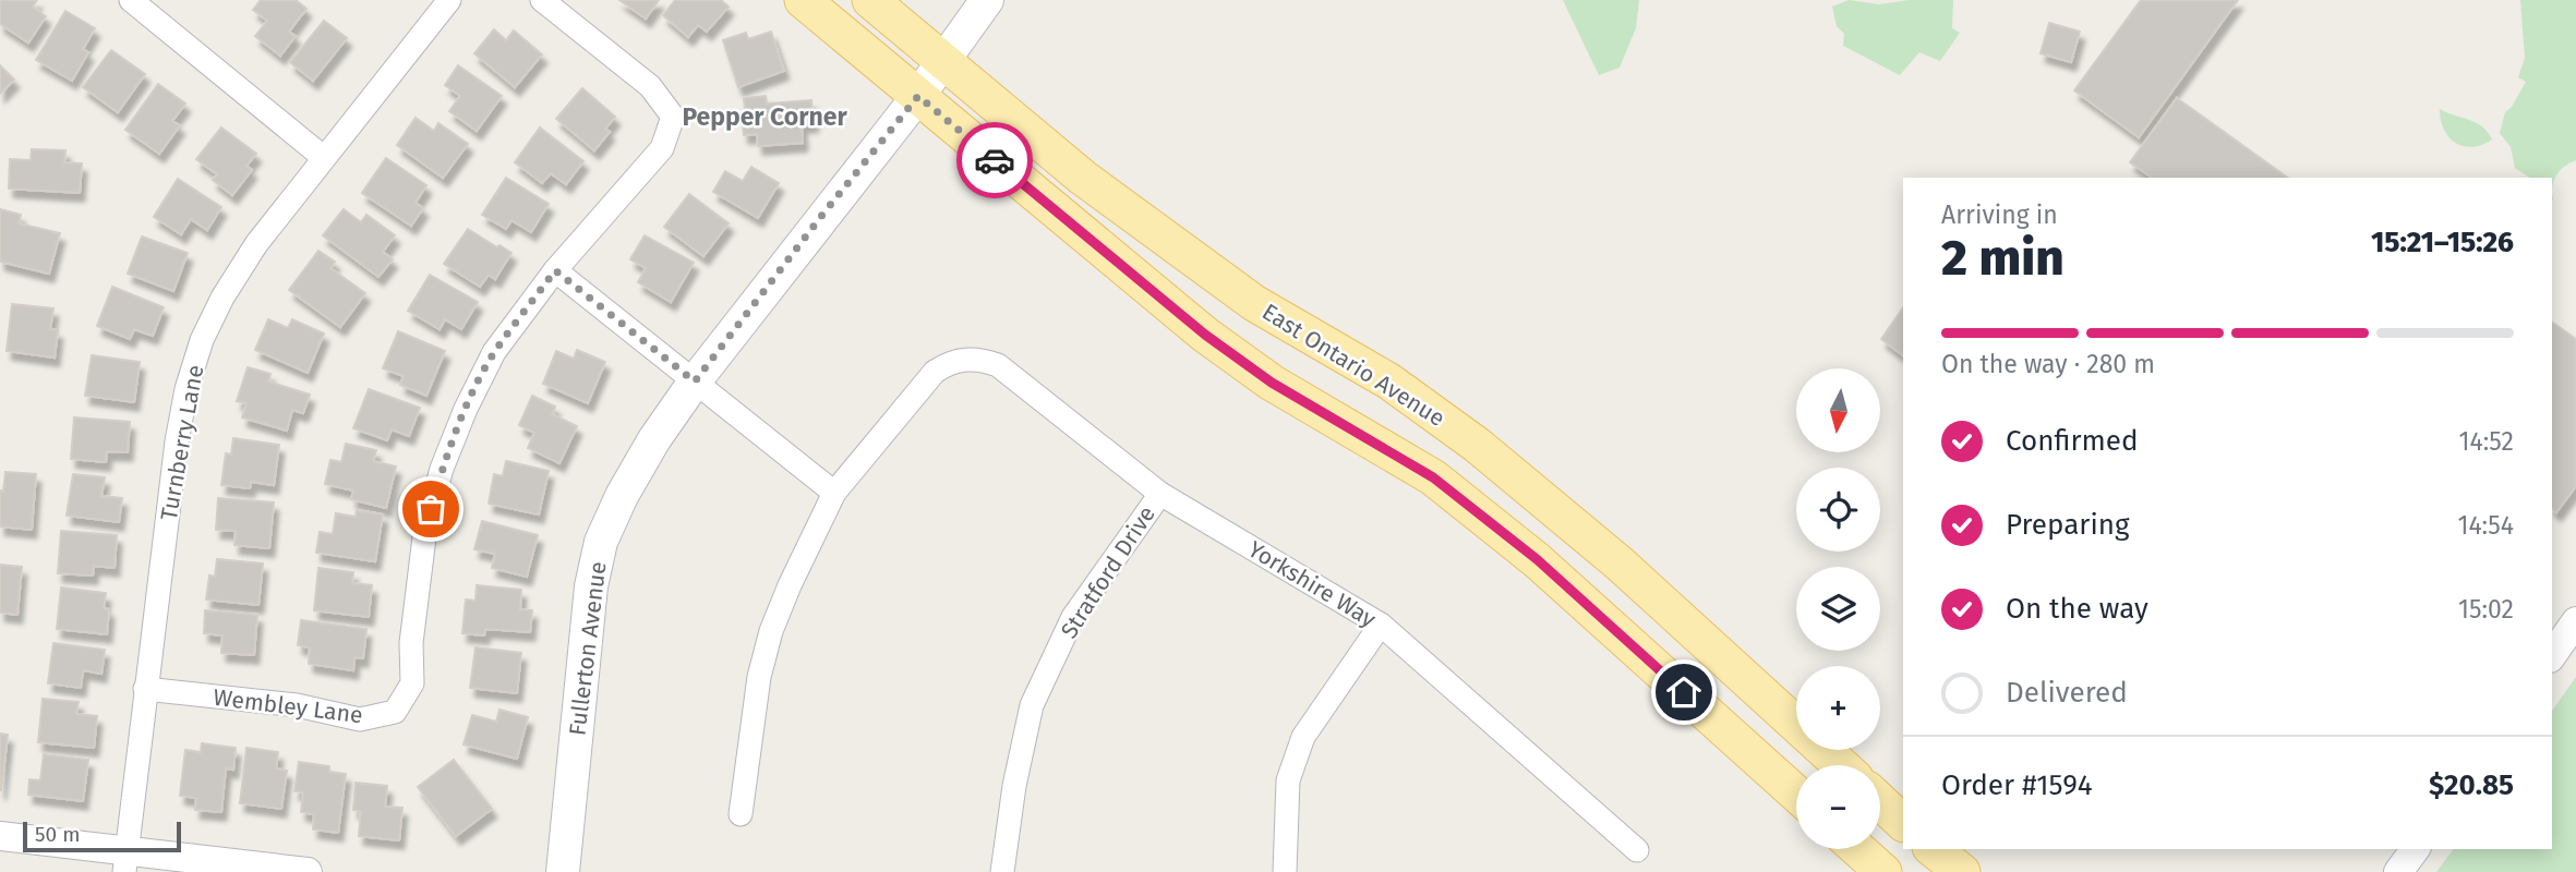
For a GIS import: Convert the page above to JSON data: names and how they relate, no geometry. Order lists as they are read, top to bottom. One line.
{"streets":{"main road":["East Ontario Avenue","Fullerton Avenue"],"street":["Turnberry Lane","Stratford Drive","Yorkshire Way","Wembley Lane"]},"crossings":[["East Ontario Avenue","Fullerton Avenue"],["Turnberry Lane","Wembley Lane"],["Stratford Drive","Yorkshire Way"]],"districts":["Pepper Corner"],"scale_bar":"50 m","north":"bottom","page":{"heading":["2 min","Arriving in","15:21–15:26"],"panel":["Order #1594","$20.85"],"bar":"On the way · 280 m","map_buttons":["+","−"],"list":[["Confirmed","14:52"],["Preparing","14:54"],["On the way","15:02"],"Delivered"],"scale":"50 m"}}
